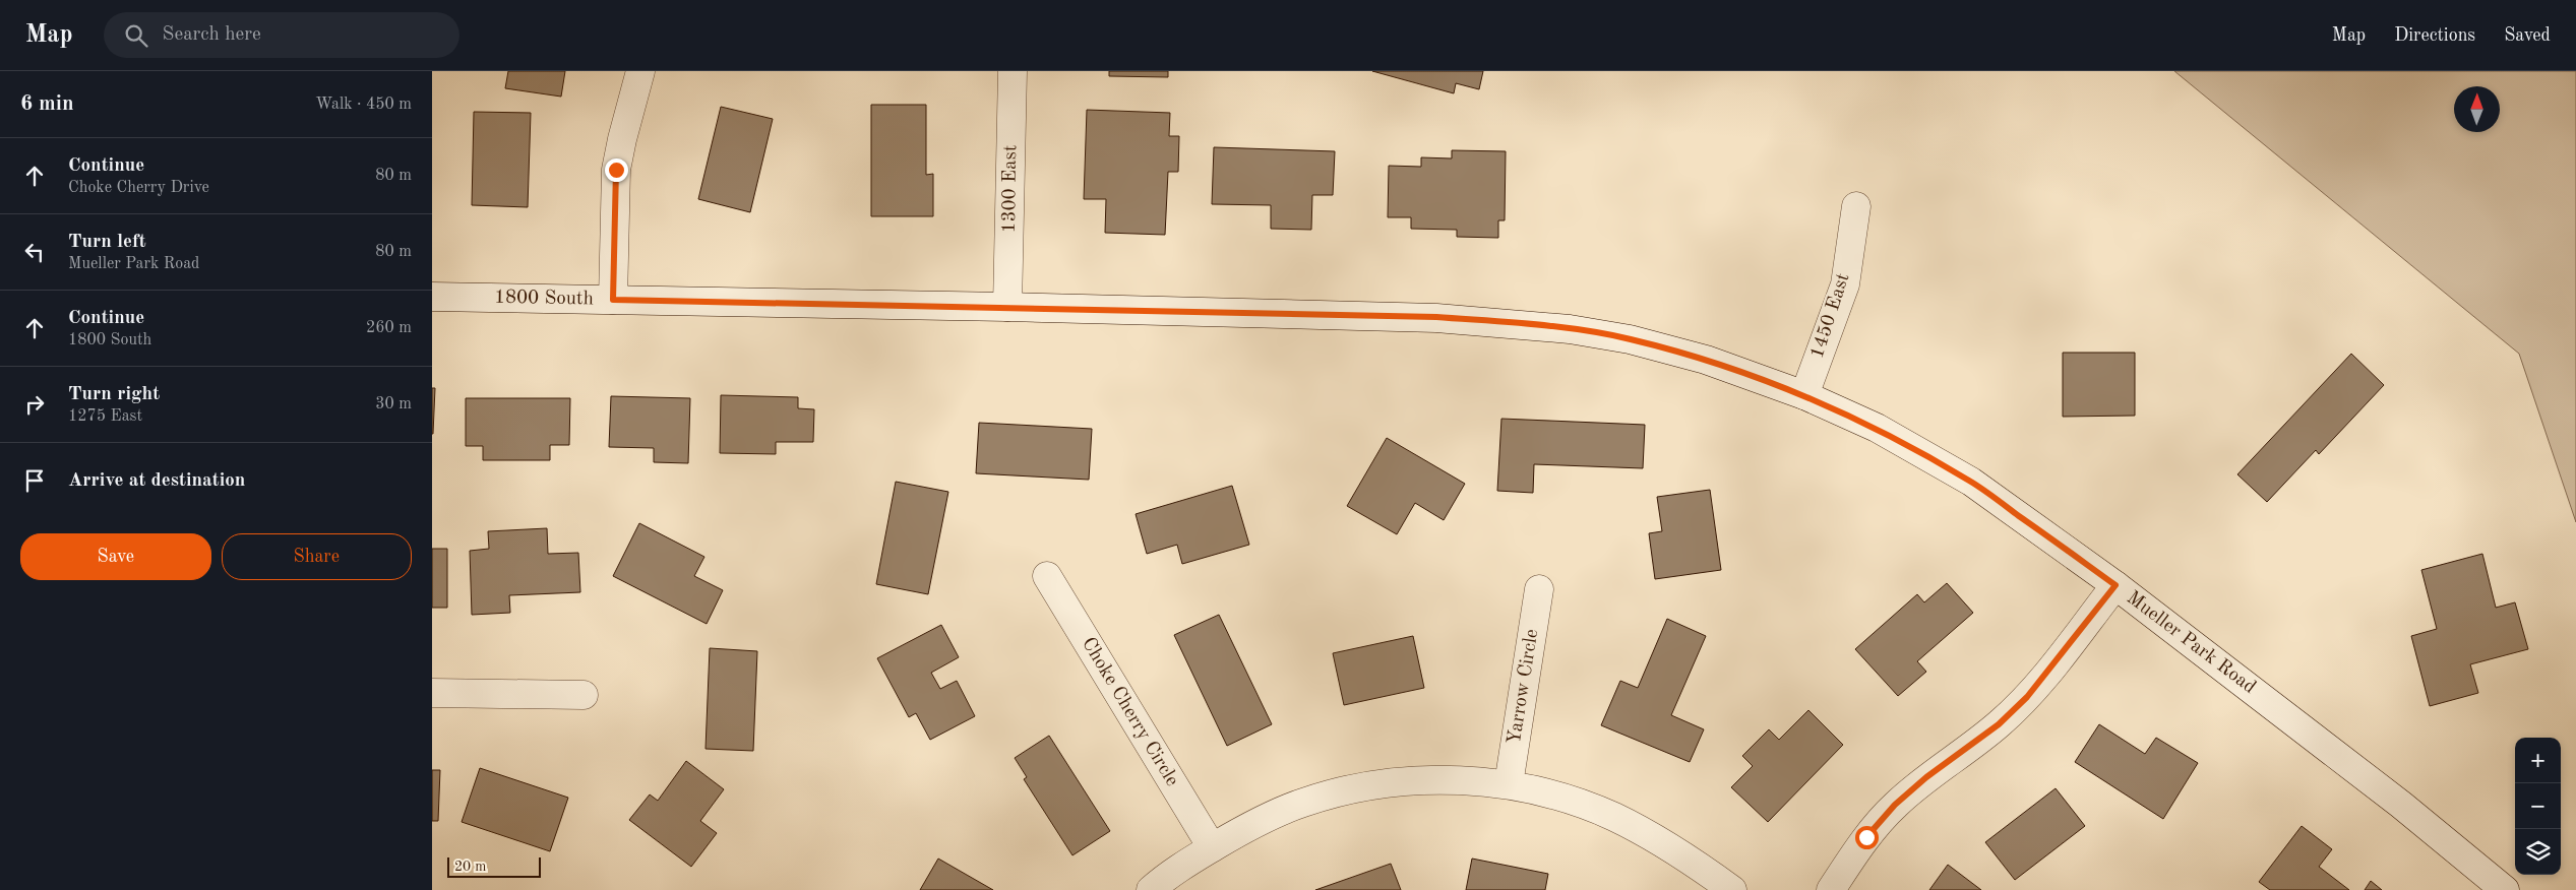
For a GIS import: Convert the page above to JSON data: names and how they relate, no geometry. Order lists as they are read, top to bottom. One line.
{"streets":{"street":["1300 East","1800 South","1450 East","Mueller Park Road","Yarrow Circle","Choke Cherry Circle"]},"crossings":[["1300 East","1800 South"],["1800 South","1450 East"],["1800 South","Mueller Park Road"],["1450 East","Mueller Park Road"]],"scale_bar":"20 m","north":"top","page":{"header":"Map","search":"Search here","nav":["Map","Directions","Saved"],"heading":["6 min","Walk · 450 m"],"list":[["Continue","Choke Cherry Drive","80 m"],["Turn left","Mueller Park Road","80 m"],["Continue","1800 South","260 m"],["Turn right","1275 East","30 m"],"Arrive at destination"],"buttons":["Save","Share"],"map_buttons":["+","−"],"scale":"20 m"}}
